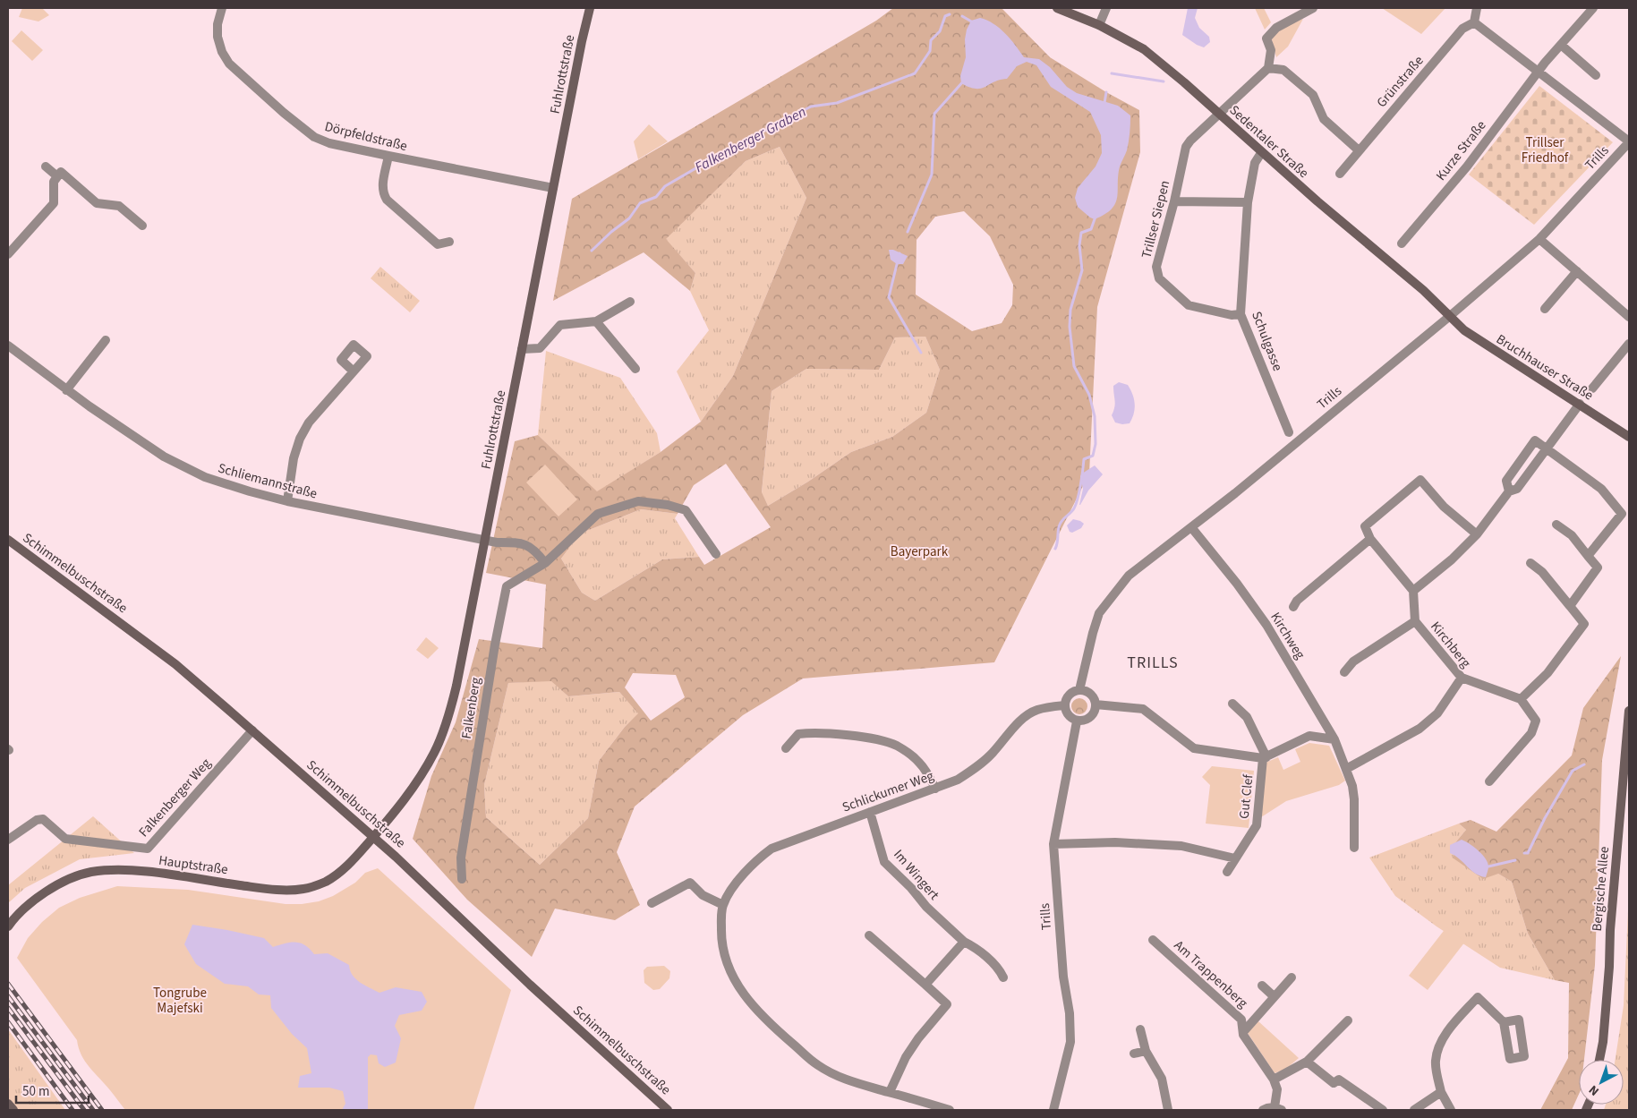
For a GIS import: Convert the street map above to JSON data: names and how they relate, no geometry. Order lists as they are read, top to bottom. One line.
{"streets":{"street":["Fuhlrottstraße","Grünstraße","Dörpfeldstraße","Sedentaler Straße","Kurze Straße","Trills","Trillser Siepen","Schulgasse","Bruchhauser Straße","Schliemannstraße","Schimmelbuschstraße","Kirchweg","Kirchberg","Falkenberg","Schlickumer Weg","Gut Clef","Falkenberger Weg","Hauptstraße","Im Wingert","Bergische Allee","Am Trappenberg"]},"crossings":[["Fuhlrottstraße","Dörpfeldstraße"],["Fuhlrottstraße","Schliemannstraße"],["Fuhlrottstraße","Schimmelbuschstraße"],["Fuhlrottstraße","Hauptstraße"],["Sedentaler Straße","Trills"],["Sedentaler Straße","Trillser Siepen"],["Sedentaler Straße","Schulgasse"],["Sedentaler Straße","Bruchhauser Straße"],["Trills","Bruchhauser Straße"],["Trills","Kirchweg"],["Trills","Schlickumer Weg"],["Trillser Siepen","Schulgasse"],["Schimmelbuschstraße","Falkenberger Weg"],["Schimmelbuschstraße","Hauptstraße"],["Kirchweg","Kirchberg"],["Schlickumer Weg","Im Wingert"]],"districts":["TRILLS"],"water":["Falkenberger Graben"],"parks":["Trillser Friedhof","Bayerpark","Tongrube Majefski"],"scale_bar":"50 m","north":"bottom left"}
